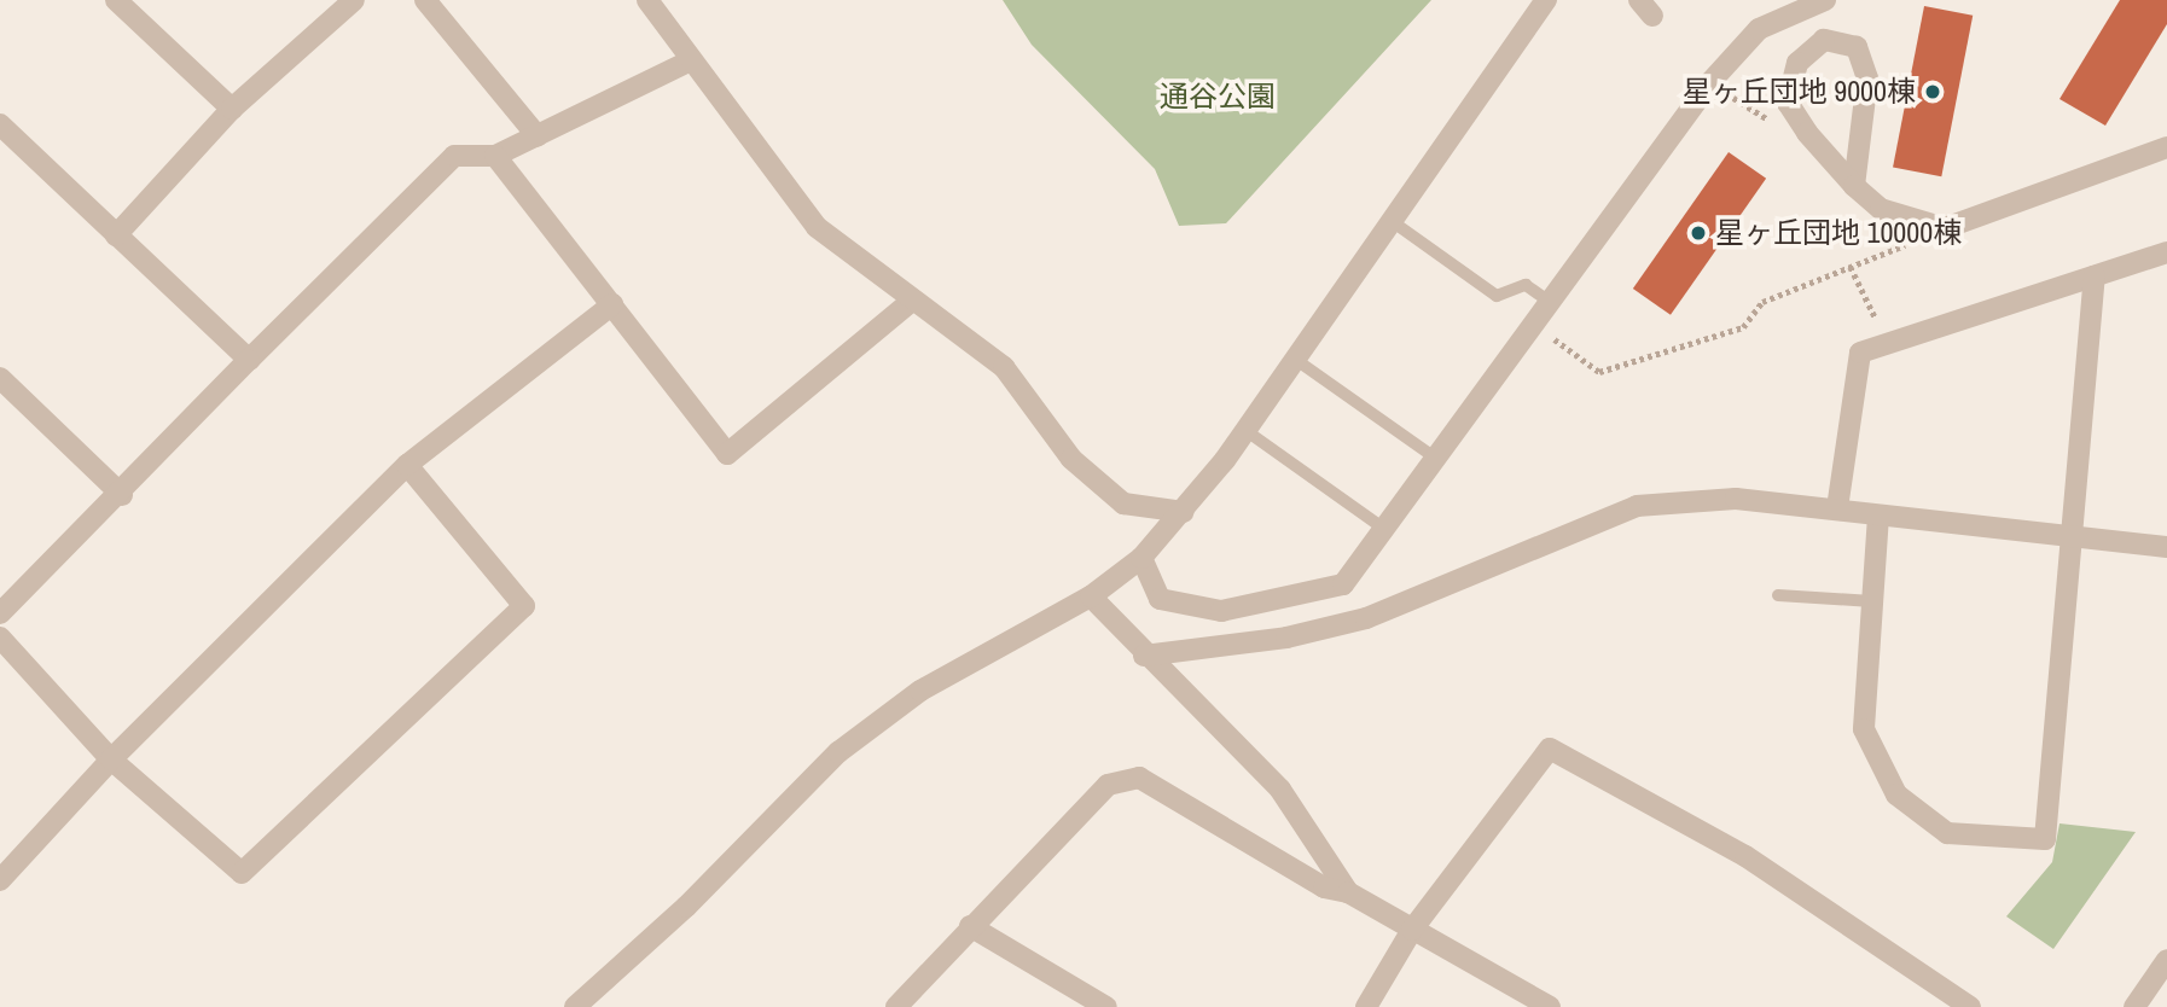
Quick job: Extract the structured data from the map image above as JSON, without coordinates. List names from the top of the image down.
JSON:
{
  "parks": ["通谷公園"],
  "places": ["星ヶ丘団地 9000棟", "星ヶ丘団地 10000棟"]
}
